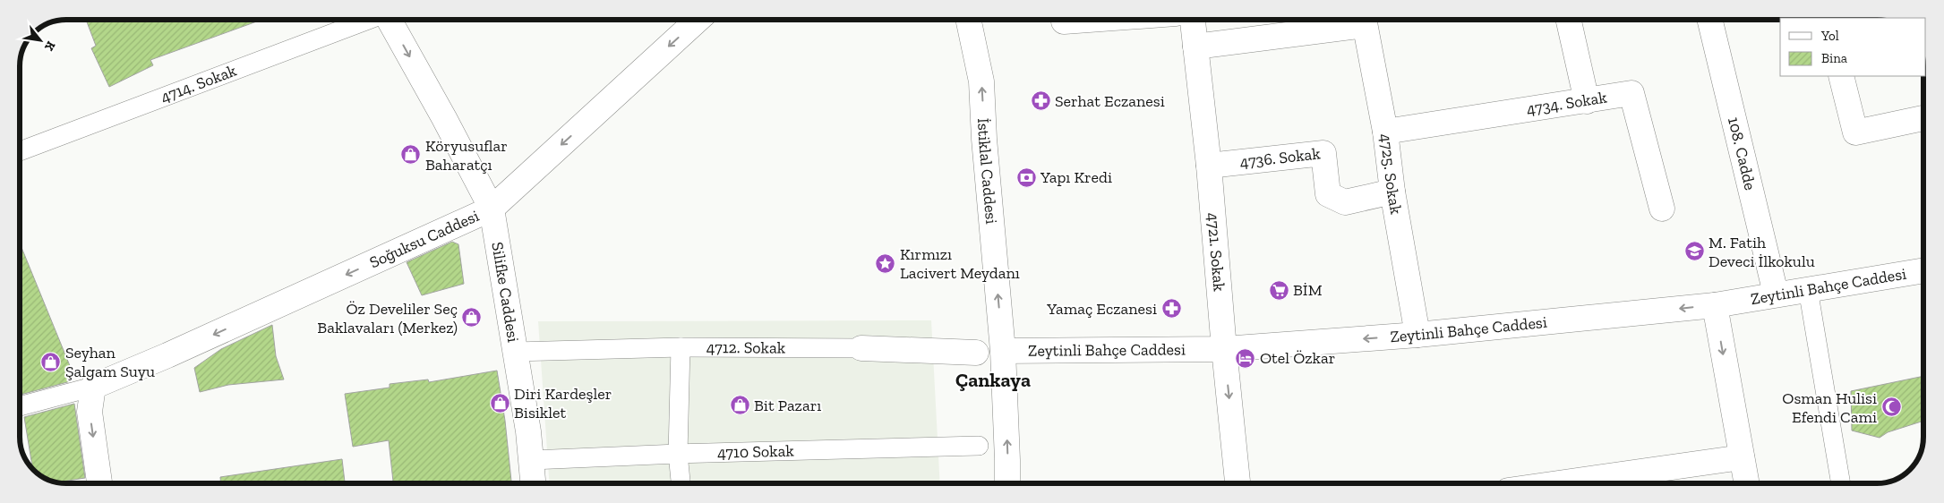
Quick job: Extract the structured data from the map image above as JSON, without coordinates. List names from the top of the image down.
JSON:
{
  "streets": {
    "street": [
      "4714. Sokak",
      "4734. Sokak",
      "108. Cadde",
      "4736. Sokak",
      "İstiklal Caddesi",
      "4725. Sokak",
      "Soğuksu Caddesi",
      "4721. Sokak",
      "Zeytinli Bahçe Caddesi",
      "Silifke Caddesi",
      "4712. Sokak",
      "4710 Sokak"
    ]
  },
  "crossings": [
    ["4734. Sokak", "4725. Sokak"],
    ["108. Cadde", "Zeytinli Bahçe Caddesi"],
    ["4736. Sokak", "4725. Sokak"],
    ["4736. Sokak", "4721. Sokak"],
    ["İstiklal Caddesi", "Zeytinli Bahçe Caddesi"],
    ["4725. Sokak", "Zeytinli Bahçe Caddesi"],
    ["Soğuksu Caddesi", "Silifke Caddesi"],
    ["4721. Sokak", "Zeytinli Bahçe Caddesi"],
    ["Silifke Caddesi", "4712. Sokak"],
    ["Silifke Caddesi", "4710 Sokak"]
  ],
  "one_way": ["İstiklal Caddesi", "Soğuksu Caddesi", "Silifke Caddesi"],
  "districts": ["Çankaya"],
  "places": {
    "pharmacy": ["Serhat Eczanesi", "Yamaç Eczanesi"],
    "shop": [
      "Köryusuflar Baharatçı",
      "Öz Develiler Seç Baklavaları (Merkez)",
      "Seyhan Şalgam Suyu",
      "Diri Kardeşler Bisiklet",
      "Bit Pazarı"
    ],
    "bank": ["Yapı Kredi"],
    "school or university": ["M. Fatih Deveci İlkokulu"],
    "place": ["Kırmızı Lacivert Meydanı"],
    "supermarket": ["BİM"],
    "hotel": ["Otel Özkar"],
    "mosque": ["Osman Hulisi Efendi Cami"]
  },
  "legend": ["Yol", "Bina"],
  "north": "bottom right"
}
